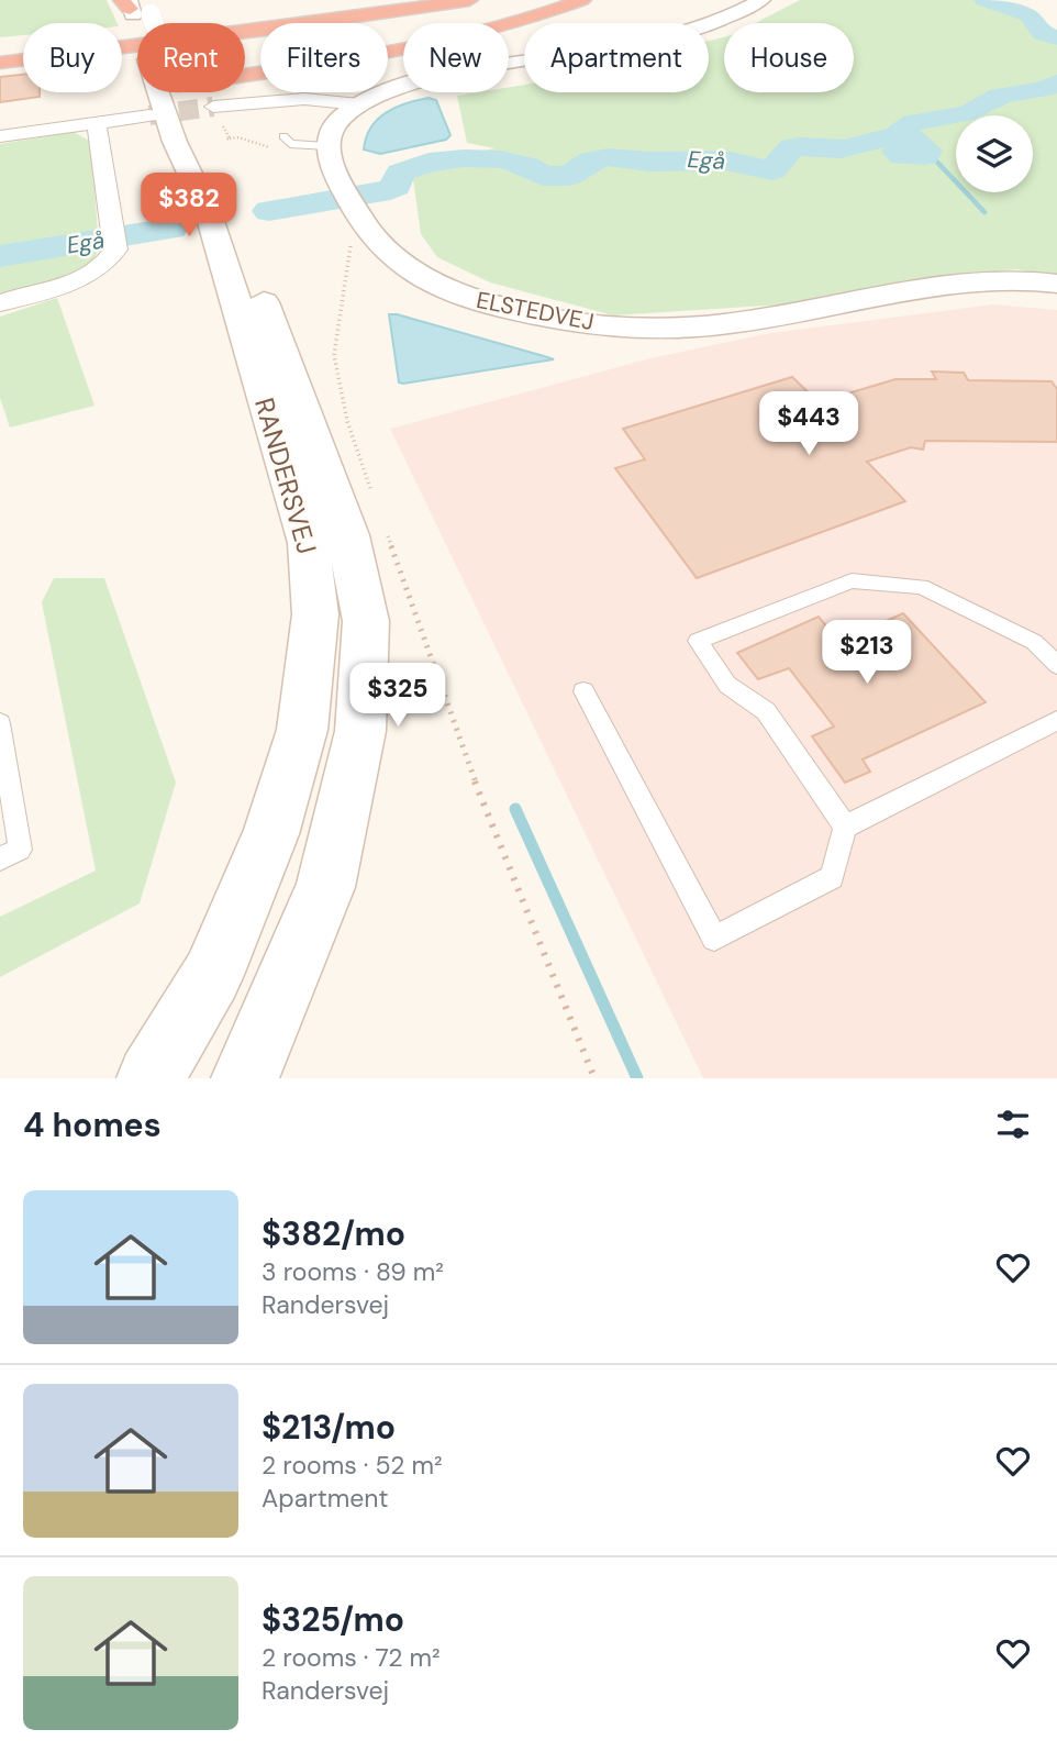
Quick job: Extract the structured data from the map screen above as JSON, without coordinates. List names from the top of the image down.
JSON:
{
  "streets": {
    "main road": ["ELSTEDVEJ", "RANDERSVEJ"]
  },
  "water": ["Egå"],
  "page": {
    "chip": [
      "Buy",
      "Rent",
      "Filters",
      "New",
      "Apartment",
      "House"
    ],
    "price": [
      "$382",
      "$443",
      "$213",
      "$325"
    ],
    "heading": "4 homes",
    "list": [
      {
        "name": "$382/mo",
        "note": "3 rooms · 89 m² · Randersvej"
      },
      {
        "name": "$213/mo",
        "note": "2 rooms · 52 m² · Apartment"
      },
      {
        "name": "$325/mo",
        "note": "2 rooms · 72 m² · Randersvej"
      }
    ]
  }
}
